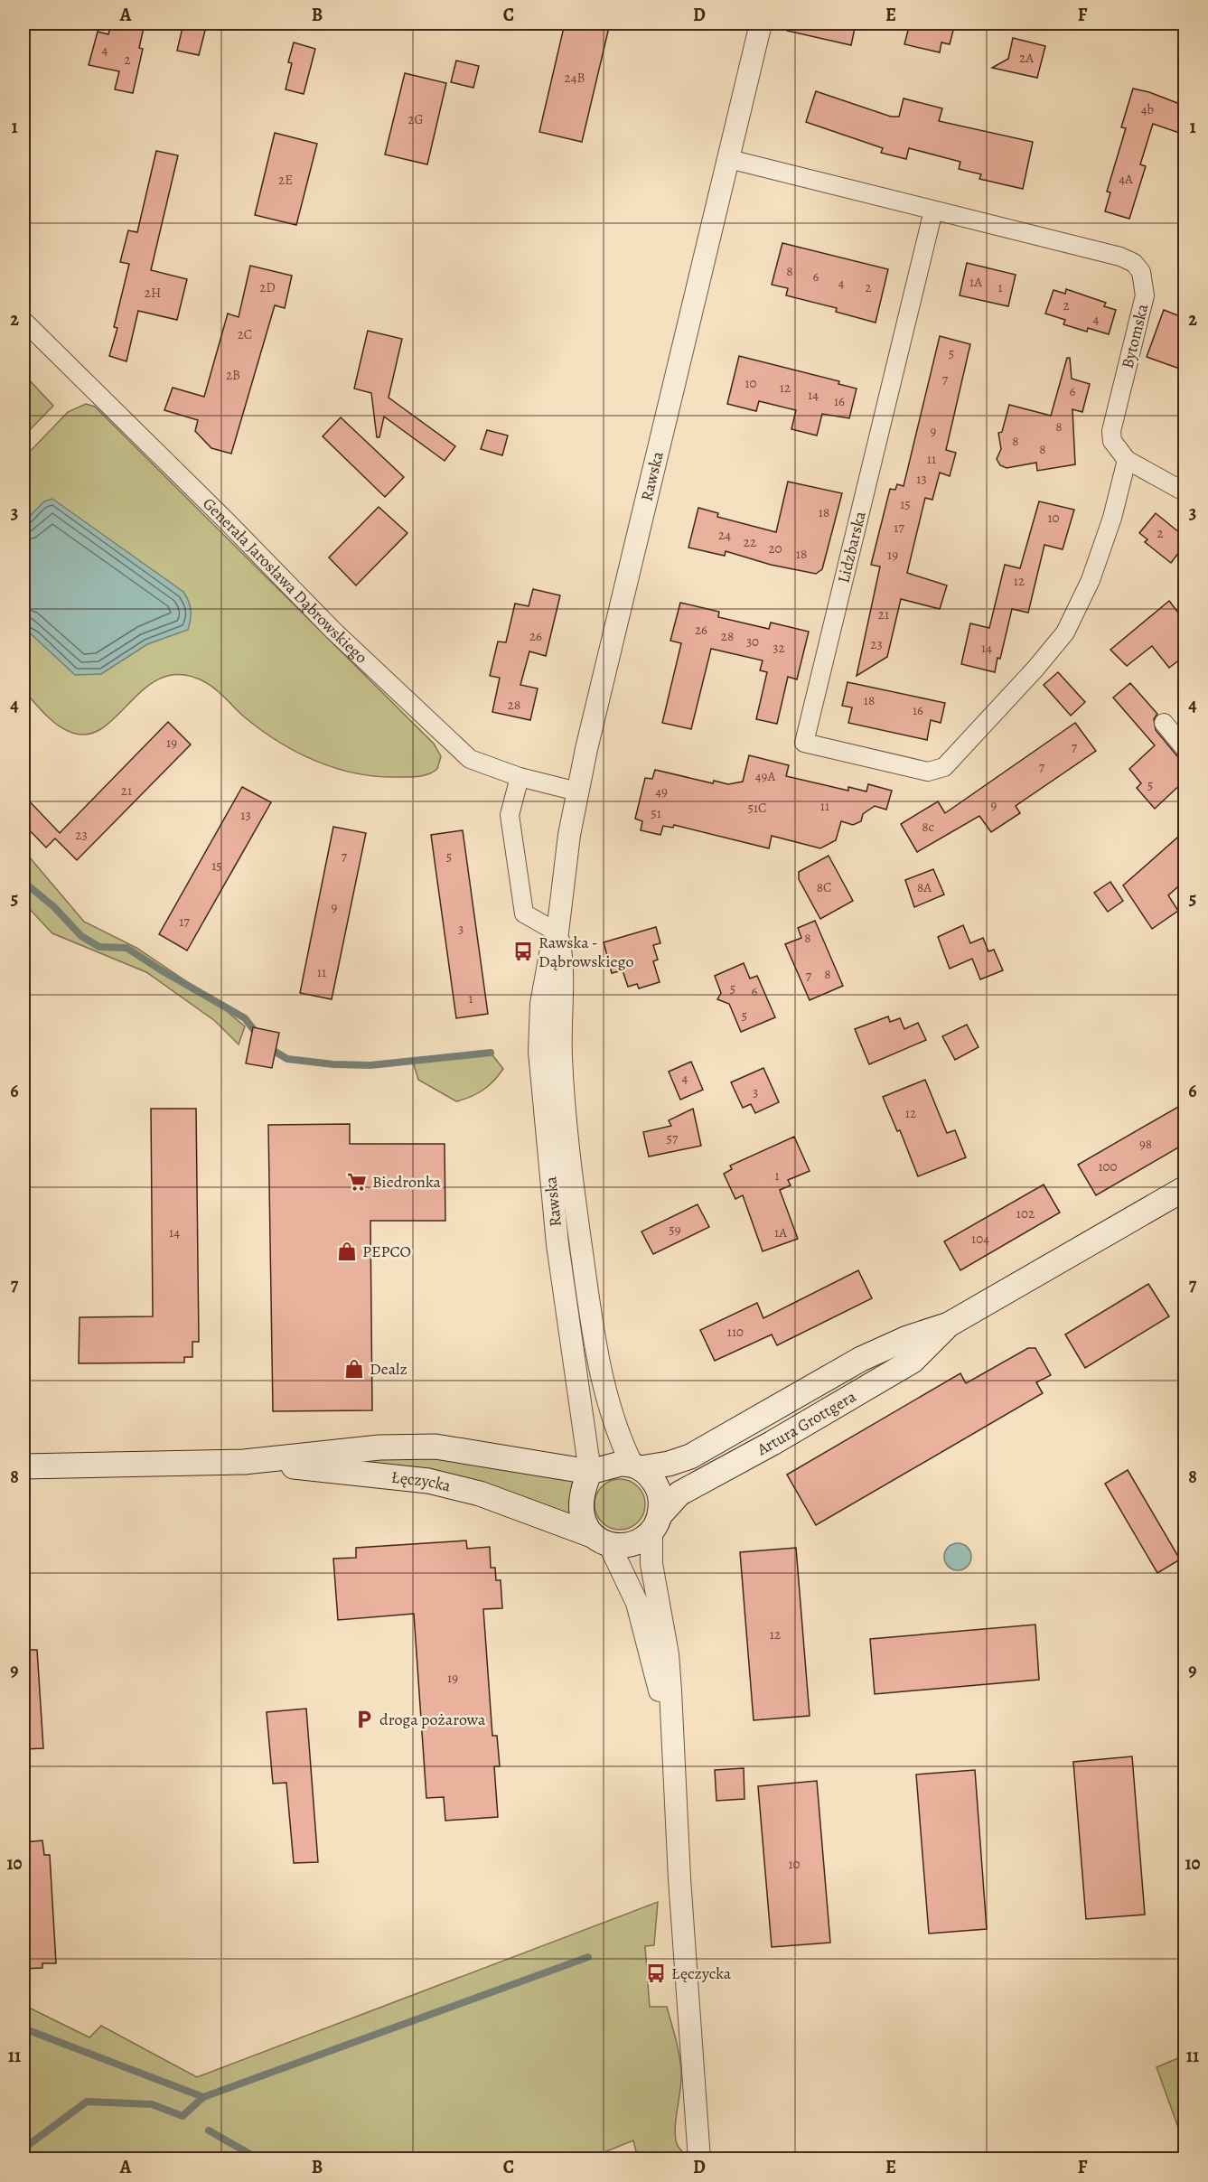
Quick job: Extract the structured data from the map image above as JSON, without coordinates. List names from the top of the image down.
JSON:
{
  "streets": {
    "main road": ["Artura Grottgera", "Łęczycka"],
    "street": [
      "Bytomska",
      "Rawska",
      "Lidzbarska",
      "Generała Jarosława Dąbrowskiego"
    ]
  },
  "crossings": [
    ["Bytomska", "Rawska"],
    ["Bytomska", "Lidzbarska"],
    ["Rawska", "Generała Jarosława Dąbrowskiego"],
    ["Rawska", "Artura Grottgera"],
    ["Rawska", "Łęczycka"],
    ["Artura Grottgera", "Łęczycka"]
  ],
  "places": {
    "bus stop": ["Rawska - Dąbrowskiego", "Łęczycka"],
    "supermarket": ["Biedronka"],
    "shop": ["PEPCO", "Dealz"],
    "parking": ["droga pożarowa"]
  },
  "house_numbers": [
    "4",
    "2A",
    "2",
    "24B",
    "4b",
    "2G",
    "4A",
    "2E",
    "8",
    "6",
    "1A",
    "4",
    "2D",
    "2",
    "1",
    "2H",
    "2",
    "4",
    "2C",
    "5",
    "2B",
    "7",
    "10",
    "12",
    "6",
    "14",
    "16",
    "8",
    "9",
    "8",
    "8",
    "11",
    "13",
    "15",
    "18",
    "10",
    "17",
    "2",
    "24",
    "22",
    "20",
    "18",
    "19",
    "12",
    "21",
    "26",
    "26",
    "28",
    "30",
    "23",
    "32",
    "14",
    "18",
    "28",
    "16",
    "19",
    "7",
    "7",
    "49A",
    "5",
    "21",
    "49",
    "9",
    "11",
    "51C",
    "51",
    "13",
    "8c",
    "23",
    "7",
    "5",
    "15",
    "8C",
    "8A",
    "9",
    "17",
    "3",
    "8",
    "11",
    "8",
    "7",
    "5",
    "6",
    "1",
    "5",
    "4",
    "3",
    "12",
    "57",
    "98",
    "100",
    "1",
    "102",
    "59",
    "14",
    "1A",
    "104",
    "110",
    "12",
    "19",
    "10"
  ],
  "grid": {
    "columns": [
      "A",
      "B",
      "C",
      "D",
      "E",
      "F"
    ],
    "rows": [
      "1",
      "2",
      "3",
      "4",
      "5",
      "6",
      "7",
      "8",
      "9",
      "10",
      "11"
    ]
  }
}
